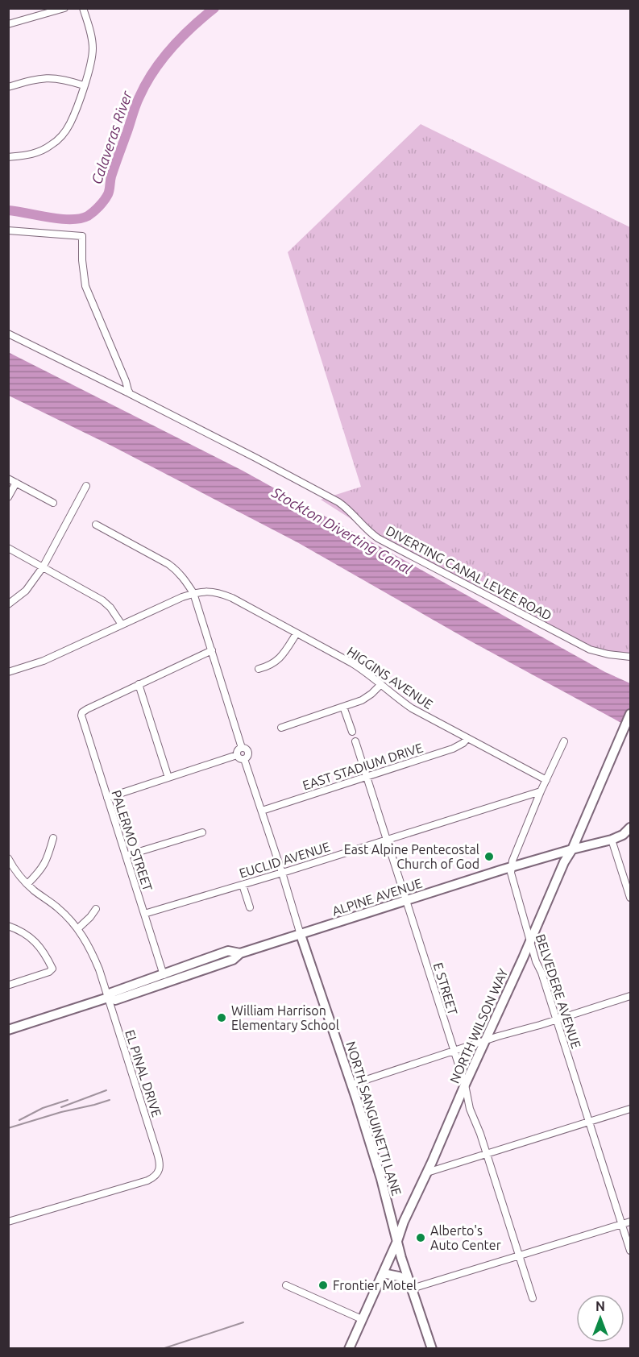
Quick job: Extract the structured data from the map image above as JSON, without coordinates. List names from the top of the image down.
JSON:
{
  "streets": {
    "street": [
      "DIVERTING CANAL LEVEE ROAD",
      "HIGGINS AVENUE",
      "EAST STADIUM DRIVE",
      "PALERMO STREET",
      "EUCLID AVENUE",
      "ALPINE AVENUE",
      "E STREET",
      "BELVEDERE AVENUE",
      "NORTH WILSON WAY",
      "EL PINAL DRIVE",
      "NORTH SANGUINETTI LANE"
    ]
  },
  "crossings": [
    ["HIGGINS AVENUE", "EAST STADIUM DRIVE"],
    ["EAST STADIUM DRIVE", "E STREET"],
    ["EAST STADIUM DRIVE", "NORTH SANGUINETTI LANE"],
    ["PALERMO STREET", "EUCLID AVENUE"],
    ["PALERMO STREET", "ALPINE AVENUE"],
    ["EUCLID AVENUE", "E STREET"],
    ["EUCLID AVENUE", "NORTH SANGUINETTI LANE"],
    ["ALPINE AVENUE", "E STREET"],
    ["ALPINE AVENUE", "BELVEDERE AVENUE"],
    ["ALPINE AVENUE", "NORTH WILSON WAY"],
    ["ALPINE AVENUE", "EL PINAL DRIVE"],
    ["ALPINE AVENUE", "NORTH SANGUINETTI LANE"],
    ["E STREET", "NORTH WILSON WAY"],
    ["BELVEDERE AVENUE", "NORTH WILSON WAY"],
    ["NORTH WILSON WAY", "NORTH SANGUINETTI LANE"]
  ],
  "water": ["Calaveras River", "Stockton Diverting Canal"],
  "places": [
    "East Alpine Pentecostal Church of God",
    "William Harrison Elementary School",
    "Alberto's Auto Center",
    "Frontier Motel"
  ],
  "north": "top"
}
